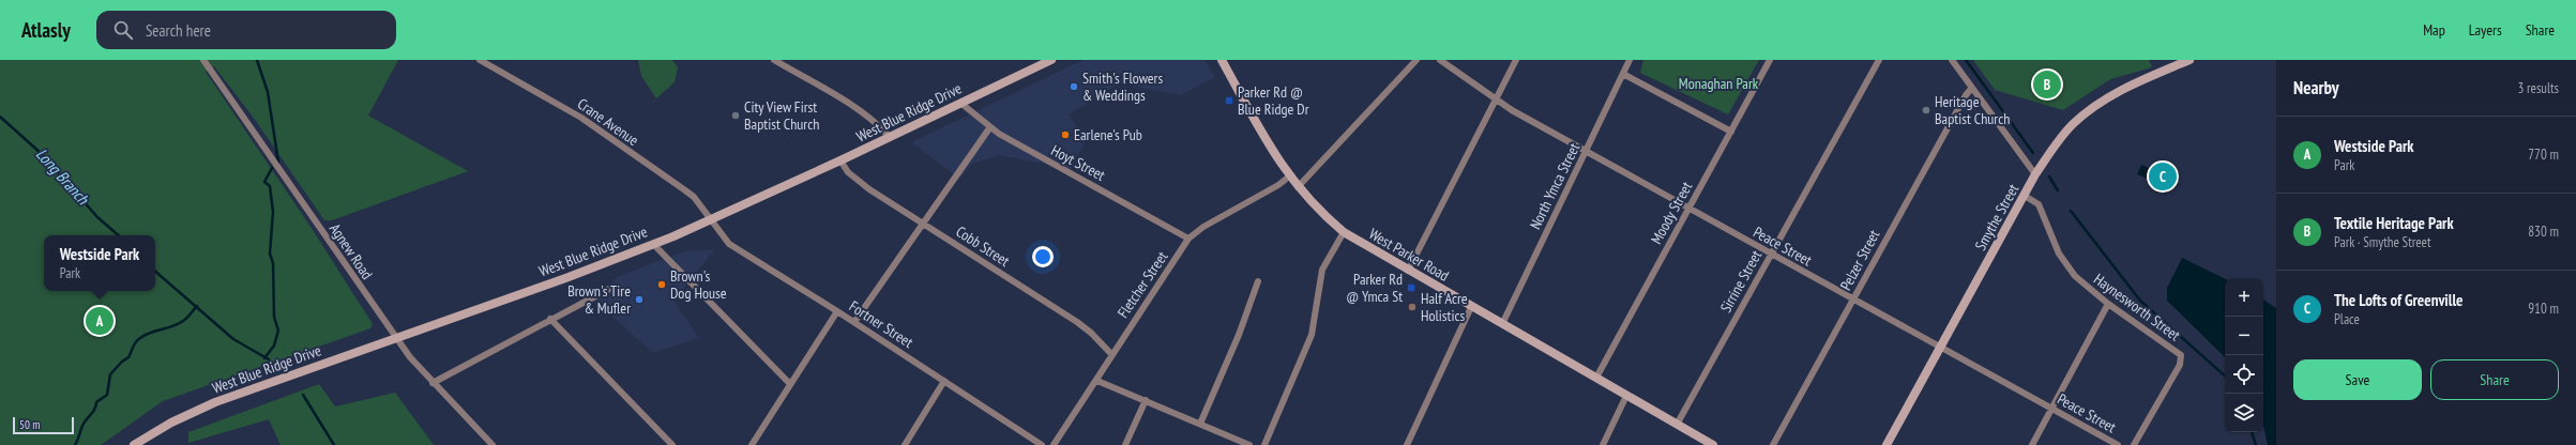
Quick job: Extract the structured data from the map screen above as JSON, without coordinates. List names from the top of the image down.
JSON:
{
  "streets": {
    "street": [
      "West Blue Ridge Drive",
      "Crane Avenue",
      "Hoyt Street",
      "North Ymca Street",
      "Moody Street",
      "Smythe Street",
      "Cobb Street",
      "Peace Street",
      "Agnew Road",
      "West Parker Road",
      "Pelzer Street",
      "Sirrine Street",
      "Fletcher Street",
      "Haynesworth Street",
      "Fortner Street"
    ]
  },
  "crossings": [
    ["West Blue Ridge Drive", "Crane Avenue"],
    ["West Blue Ridge Drive", "Hoyt Street"],
    ["West Blue Ridge Drive", "Cobb Street"],
    ["West Blue Ridge Drive", "Agnew Road"],
    ["West Blue Ridge Drive", "Fortner Street"],
    ["Crane Avenue", "Fortner Street"],
    ["Hoyt Street", "Fletcher Street"],
    ["North Ymca Street", "Peace Street"],
    ["North Ymca Street", "West Parker Road"],
    ["Moody Street", "Peace Street"],
    ["Moody Street", "West Parker Road"],
    ["Smythe Street", "Peace Street"],
    ["Smythe Street", "Haynesworth Street"],
    ["Cobb Street", "Fletcher Street"],
    ["Peace Street", "Pelzer Street"],
    ["Peace Street", "Sirrine Street"],
    ["West Parker Road", "Sirrine Street"],
    ["West Parker Road", "Fletcher Street"]
  ],
  "water": ["Long Branch"],
  "parks": ["Monaghan Park"],
  "places": {
    "other": [
      "Smith's Flowers & Weddings",
      "Heritage Baptist Church",
      "City View First Baptist Church",
      "Earlene's Pub",
      "Brown's Dog House",
      "Brown's Tire & Mufler",
      "Half Acre Holistics"
    ],
    "transit": ["Parker Rd @ Blue Ridge Dr", "Parker Rd @ Ymca St"]
  },
  "scale_bar": "50 m",
  "page": {
    "header": "Atlasly",
    "search": "Search here",
    "nav": ["Map", "Layers", "Share"],
    "heading": ["Nearby", "3 results"],
    "pins": ["B", "C", "A"],
    "list": [
      {
        "mark": "A",
        "name": "Westside Park",
        "note": "Park",
        "value": "770 m"
      },
      {
        "mark": "B",
        "name": "Textile Heritage Park",
        "note": "Park · Smythe Street",
        "value": "830 m"
      },
      {
        "mark": "C",
        "name": "The Lofts of Greenville",
        "note": "Place",
        "value": "910 m"
      }
    ],
    "popup": ["Westside Park", "Park"],
    "map_buttons": ["+", "−"],
    "buttons": ["Save", "Share"],
    "scale": "50 m"
  }
}
